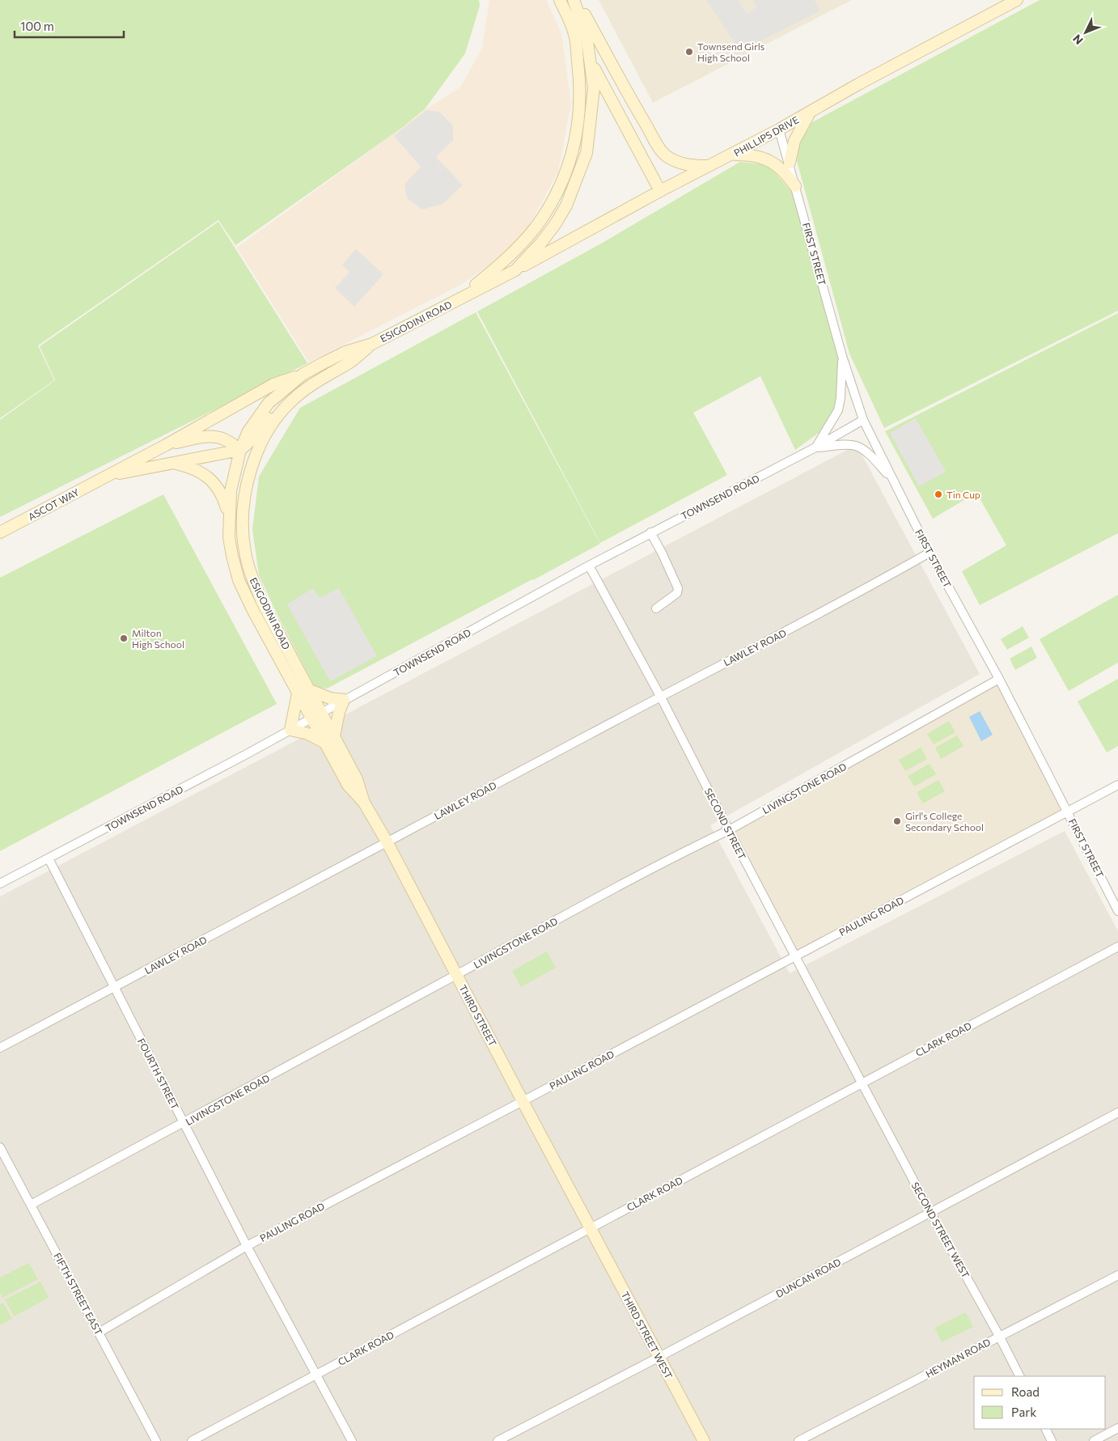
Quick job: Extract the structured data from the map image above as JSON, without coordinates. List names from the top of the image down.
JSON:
{
  "streets": {
    "main road": [
      "PHILLIPS DRIVE",
      "ESIGODINI ROAD",
      "ASCOT WAY",
      "THIRD STREET",
      "THIRD STREET WEST"
    ],
    "street": [
      "FIRST STREET",
      "TOWNSEND ROAD",
      "LAWLEY ROAD",
      "LIVINGSTONE ROAD",
      "SECOND STREET",
      "PAULING ROAD",
      "CLARK ROAD",
      "FOURTH STREET",
      "SECOND STREET WEST",
      "DUNCAN ROAD",
      "FIFTH STREET EAST",
      "HEYMAN ROAD"
    ]
  },
  "crossings": [
    ["PHILLIPS DRIVE", "FIRST STREET"],
    ["PHILLIPS DRIVE", "ESIGODINI ROAD"],
    ["FIRST STREET", "TOWNSEND ROAD"],
    ["FIRST STREET", "LAWLEY ROAD"],
    ["FIRST STREET", "LIVINGSTONE ROAD"],
    ["FIRST STREET", "PAULING ROAD"],
    ["ESIGODINI ROAD", "TOWNSEND ROAD"],
    ["ESIGODINI ROAD", "THIRD STREET"],
    ["TOWNSEND ROAD", "SECOND STREET"],
    ["TOWNSEND ROAD", "THIRD STREET"],
    ["TOWNSEND ROAD", "FOURTH STREET"],
    ["LAWLEY ROAD", "SECOND STREET"],
    ["LAWLEY ROAD", "THIRD STREET"],
    ["LAWLEY ROAD", "FOURTH STREET"],
    ["LIVINGSTONE ROAD", "SECOND STREET"],
    ["LIVINGSTONE ROAD", "THIRD STREET"],
    ["LIVINGSTONE ROAD", "FOURTH STREET"],
    ["LIVINGSTONE ROAD", "FIFTH STREET EAST"],
    ["SECOND STREET", "PAULING ROAD"],
    ["SECOND STREET", "CLARK ROAD"],
    ["SECOND STREET", "SECOND STREET WEST"],
    ["PAULING ROAD", "THIRD STREET"],
    ["PAULING ROAD", "FOURTH STREET"],
    ["PAULING ROAD", "FIFTH STREET EAST"],
    ["THIRD STREET", "CLARK ROAD"],
    ["THIRD STREET", "THIRD STREET WEST"],
    ["CLARK ROAD", "FOURTH STREET"],
    ["CLARK ROAD", "SECOND STREET WEST"],
    ["CLARK ROAD", "THIRD STREET WEST"],
    ["SECOND STREET WEST", "DUNCAN ROAD"],
    ["SECOND STREET WEST", "HEYMAN ROAD"],
    ["DUNCAN ROAD", "THIRD STREET WEST"]
  ],
  "places": [
    "Townsend Girls High School",
    "Tin Cup",
    "Milton High School",
    "Girl's College Secondary School"
  ],
  "legend": ["Road", "Park"],
  "scale_bar": "100 m",
  "north": "bottom left"
}
